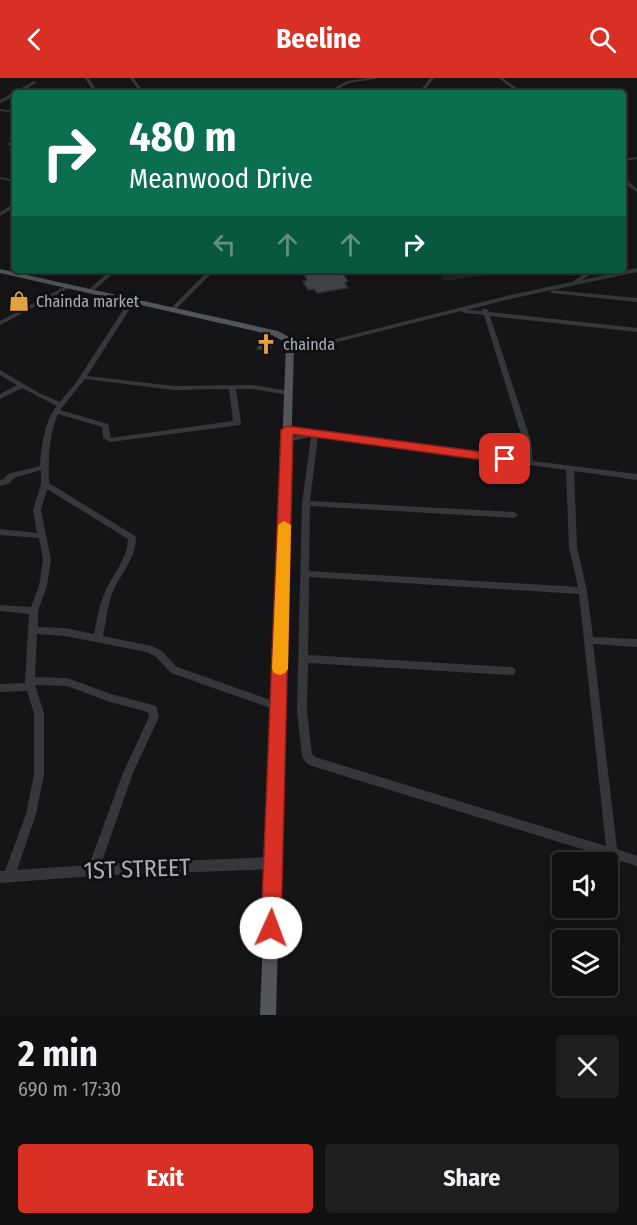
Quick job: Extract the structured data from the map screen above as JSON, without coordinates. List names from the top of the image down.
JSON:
{
  "streets": {
    "street": ["1ST STREET"]
  },
  "places": {
    "shop": ["Chainda market"],
    "church": ["chainda"]
  },
  "page": {
    "header": "Beeline",
    "turn": ["480 m", "Meanwood Drive"],
    "heading": ["2 min", "690 m · 17:30"],
    "buttons": ["Exit", "Share"]
  }
}
